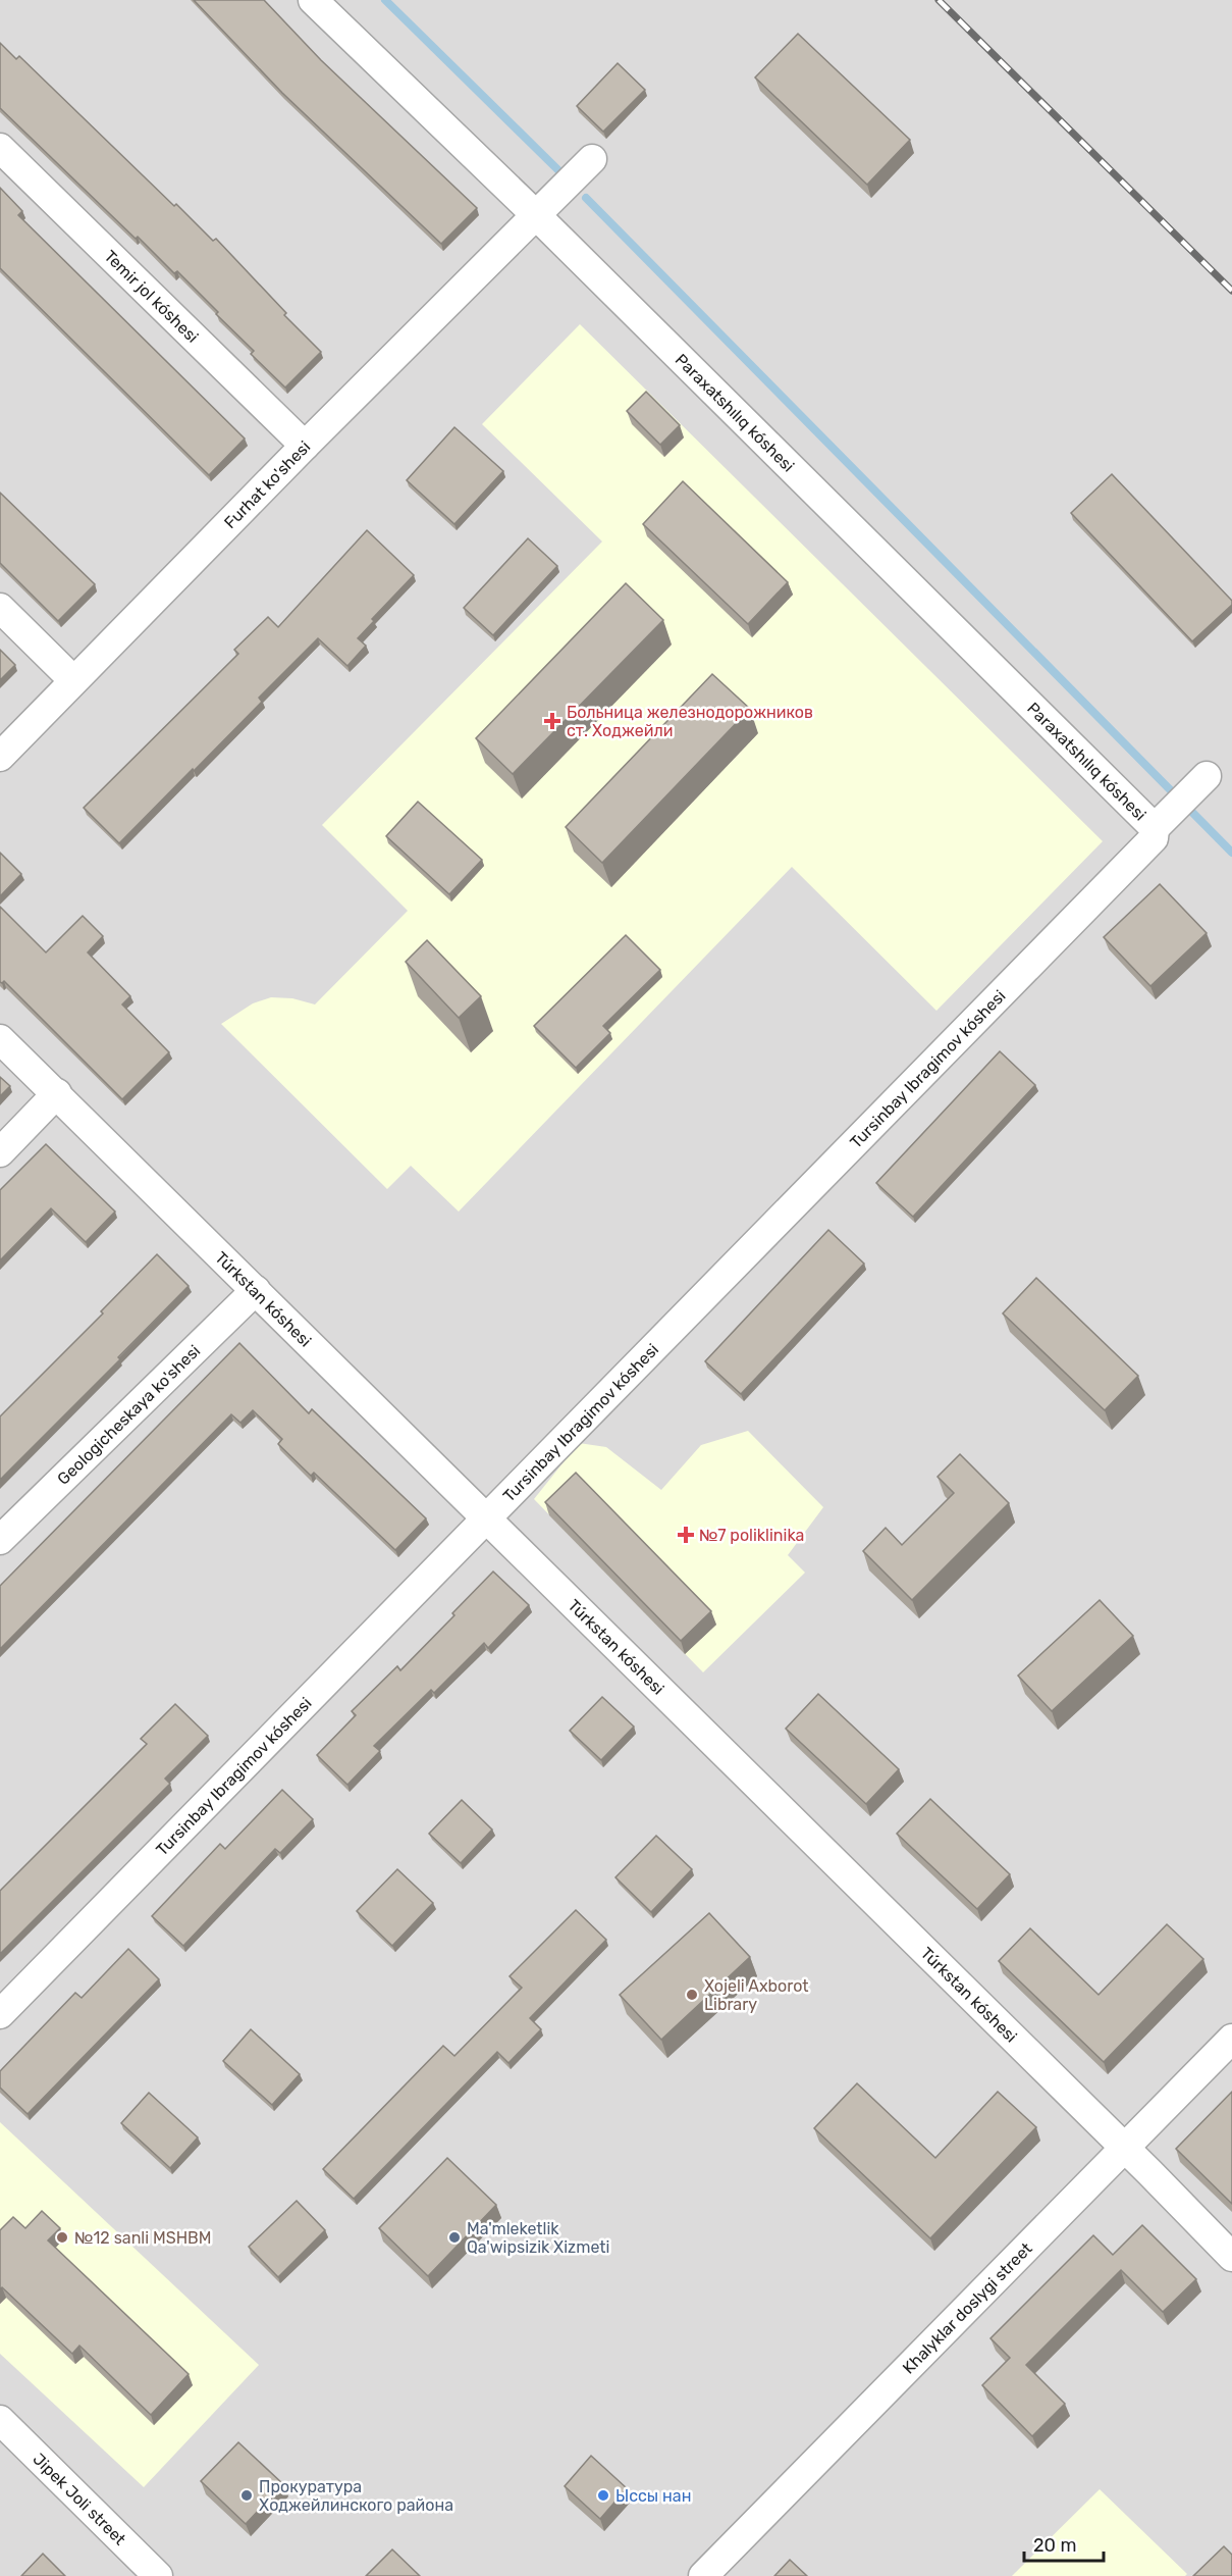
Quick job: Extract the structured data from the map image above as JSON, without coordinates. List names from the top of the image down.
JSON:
{
  "streets": {
    "street": [
      "Temir jol kóshesi",
      "Paraxatshılıq kóshesi",
      "Furhat ko'shesi",
      "Tursinbay Ibragimov kóshesi",
      "Túrkstan kóshesi",
      "Geologicheskaya ko'shesi",
      "Khalyklar doslygi street",
      "Jipek Joli street"
    ]
  },
  "crossings": [
    ["Temir jol kóshesi", "Furhat ko'shesi"],
    ["Paraxatshılıq kóshesi", "Furhat ko'shesi"],
    ["Paraxatshılıq kóshesi", "Tursinbay Ibragimov kóshesi"],
    ["Tursinbay Ibragimov kóshesi", "Túrkstan kóshesi"],
    ["Túrkstan kóshesi", "Geologicheskaya ko'shesi"],
    ["Túrkstan kóshesi", "Khalyklar doslygi street"]
  ],
  "places": {
    "health": ["Больница железнодорожников ст. Ходжейли", "№7 poliklinika"],
    "other": [
      "Xojeli Axborot Library",
      "№12 sanli MSHBM",
      "Ma'mleketlik Qa'wipsizik Xizmeti",
      "Прокуратура Ходжейлинского района",
      "Ыссы нан"
    ]
  },
  "scale_bar": "20 m"
}
